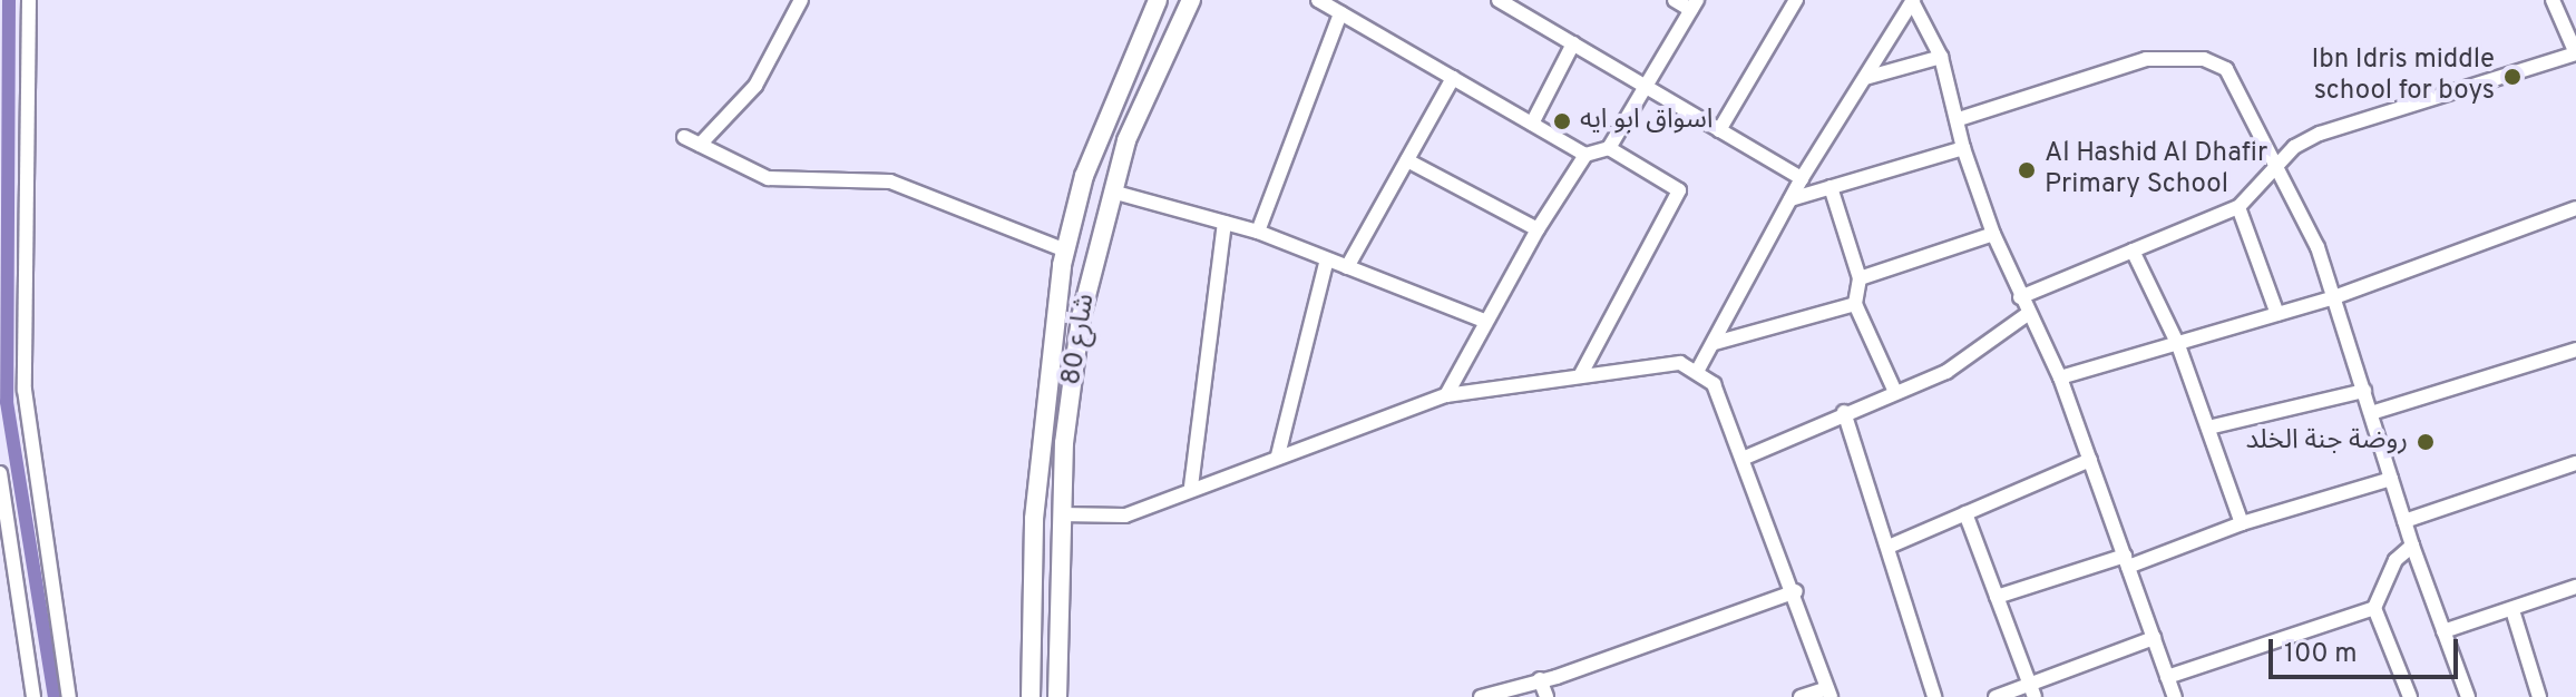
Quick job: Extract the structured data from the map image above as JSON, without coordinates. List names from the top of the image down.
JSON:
{
  "streets": {
    "main road": ["شارع 80"]
  },
  "places": [
    "Ibn Idris middle school for boys",
    "اسواق ابو ايه",
    "Al Hashid Al Dhafir Primary School",
    "روضة جنة الخلد"
  ],
  "scale_bar": "100 m"
}
